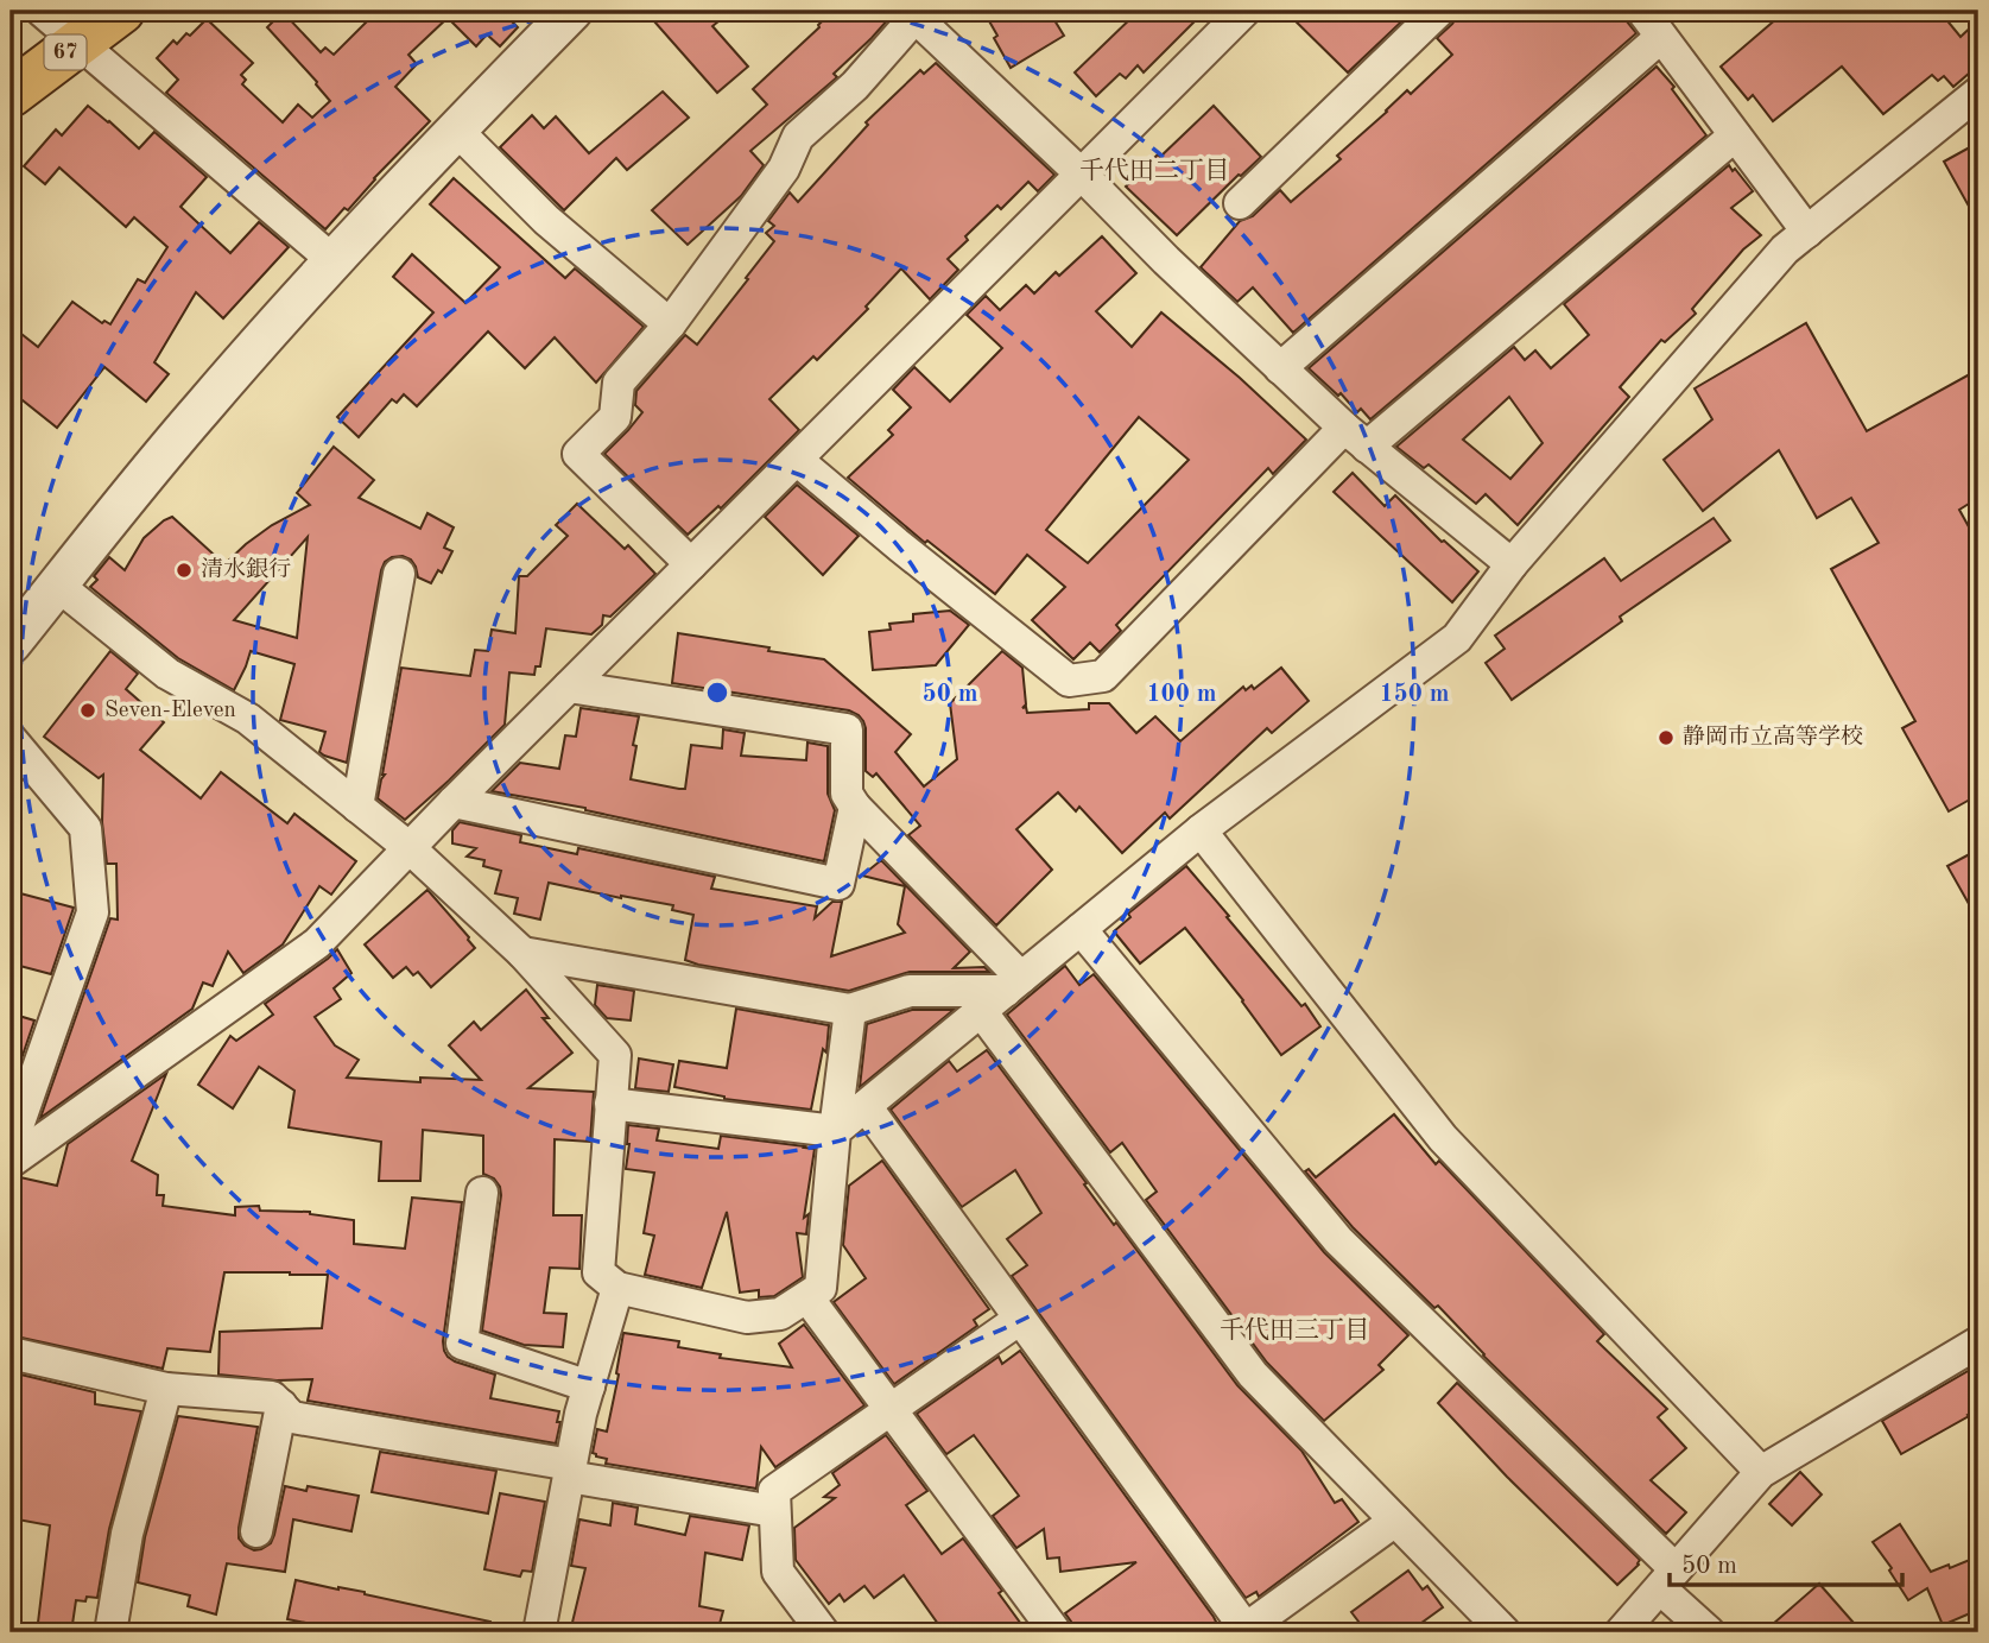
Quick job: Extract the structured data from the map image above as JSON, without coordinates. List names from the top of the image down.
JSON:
{
  "streets": {
    "main road": ["67"]
  },
  "districts": ["千代田二丁目", "千代田三丁目"],
  "places": ["清水銀行", "Seven-Eleven", "静岡市立高等学校"],
  "scale_bar": "50 m",
  "rings": ["50 m", "100 m", "150 m"]
}
